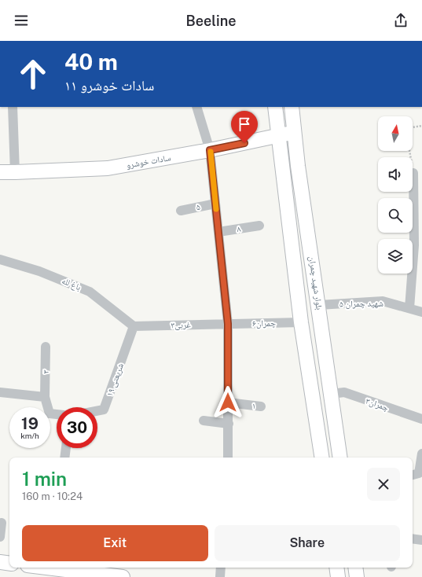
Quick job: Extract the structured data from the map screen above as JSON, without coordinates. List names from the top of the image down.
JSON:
{
  "streets": {
    "main road": ["سادات خوشرو", "بلوار شهید چمران"],
    "street": [
      "۵",
      "۸",
      "باغ لله",
      "شهید چمران ۵",
      "چمران۶",
      "غربی۳",
      "۳",
      "شریعتی ۱۹",
      "چمران۳",
      "۱"
    ]
  },
  "crossings": [
    ["سادات خوشرو", "بلوار شهید چمران"],
    ["بلوار شهید چمران", "شهید چمران ۵"],
    ["بلوار شهید چمران", "چمران۳"],
    ["باغ لله", "غربی۳"],
    ["باغ لله", "شریعتی ۱۹"],
    ["چمران۶", "غربی۳"],
    ["غربی۳", "شریعتی ۱۹"]
  ],
  "north": "top",
  "page": {
    "header": "Beeline",
    "turn": ["40 m", "سادات خوشرو ۱۱"],
    "speed": "19 km/h",
    "limit": "30",
    "heading": ["1 min", "160 m · 10:24"],
    "buttons": ["Exit", "Share"]
  }
}
